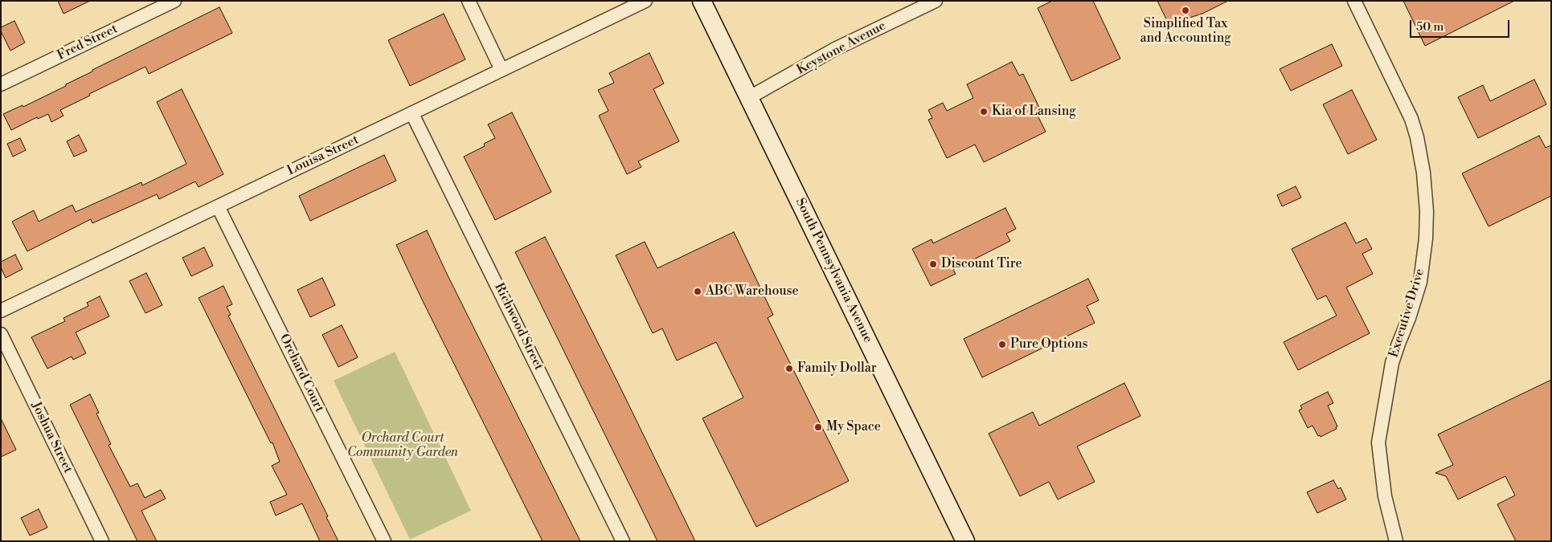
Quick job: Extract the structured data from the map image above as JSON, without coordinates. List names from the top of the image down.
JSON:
{
  "streets": {
    "main road": ["South Pennsylvania Avenue"],
    "street": [
      "Fred Street",
      "Keystone Avenue",
      "Louisa Street",
      "Executive Drive",
      "Richwood Street",
      "Orchard Court",
      "Joshua Street"
    ]
  },
  "crossings": [
    ["Keystone Avenue", "South Pennsylvania Avenue"],
    ["Louisa Street", "Richwood Street"],
    ["Louisa Street", "Orchard Court"]
  ],
  "parks": ["Orchard Court Community Garden"],
  "places": [
    "Simplified Tax and Accounting",
    "Kia of Lansing",
    "Discount Tire",
    "ABC Warehouse",
    "Pure Options",
    "Family Dollar",
    "My Space"
  ],
  "scale_bar": "50 m"
}
